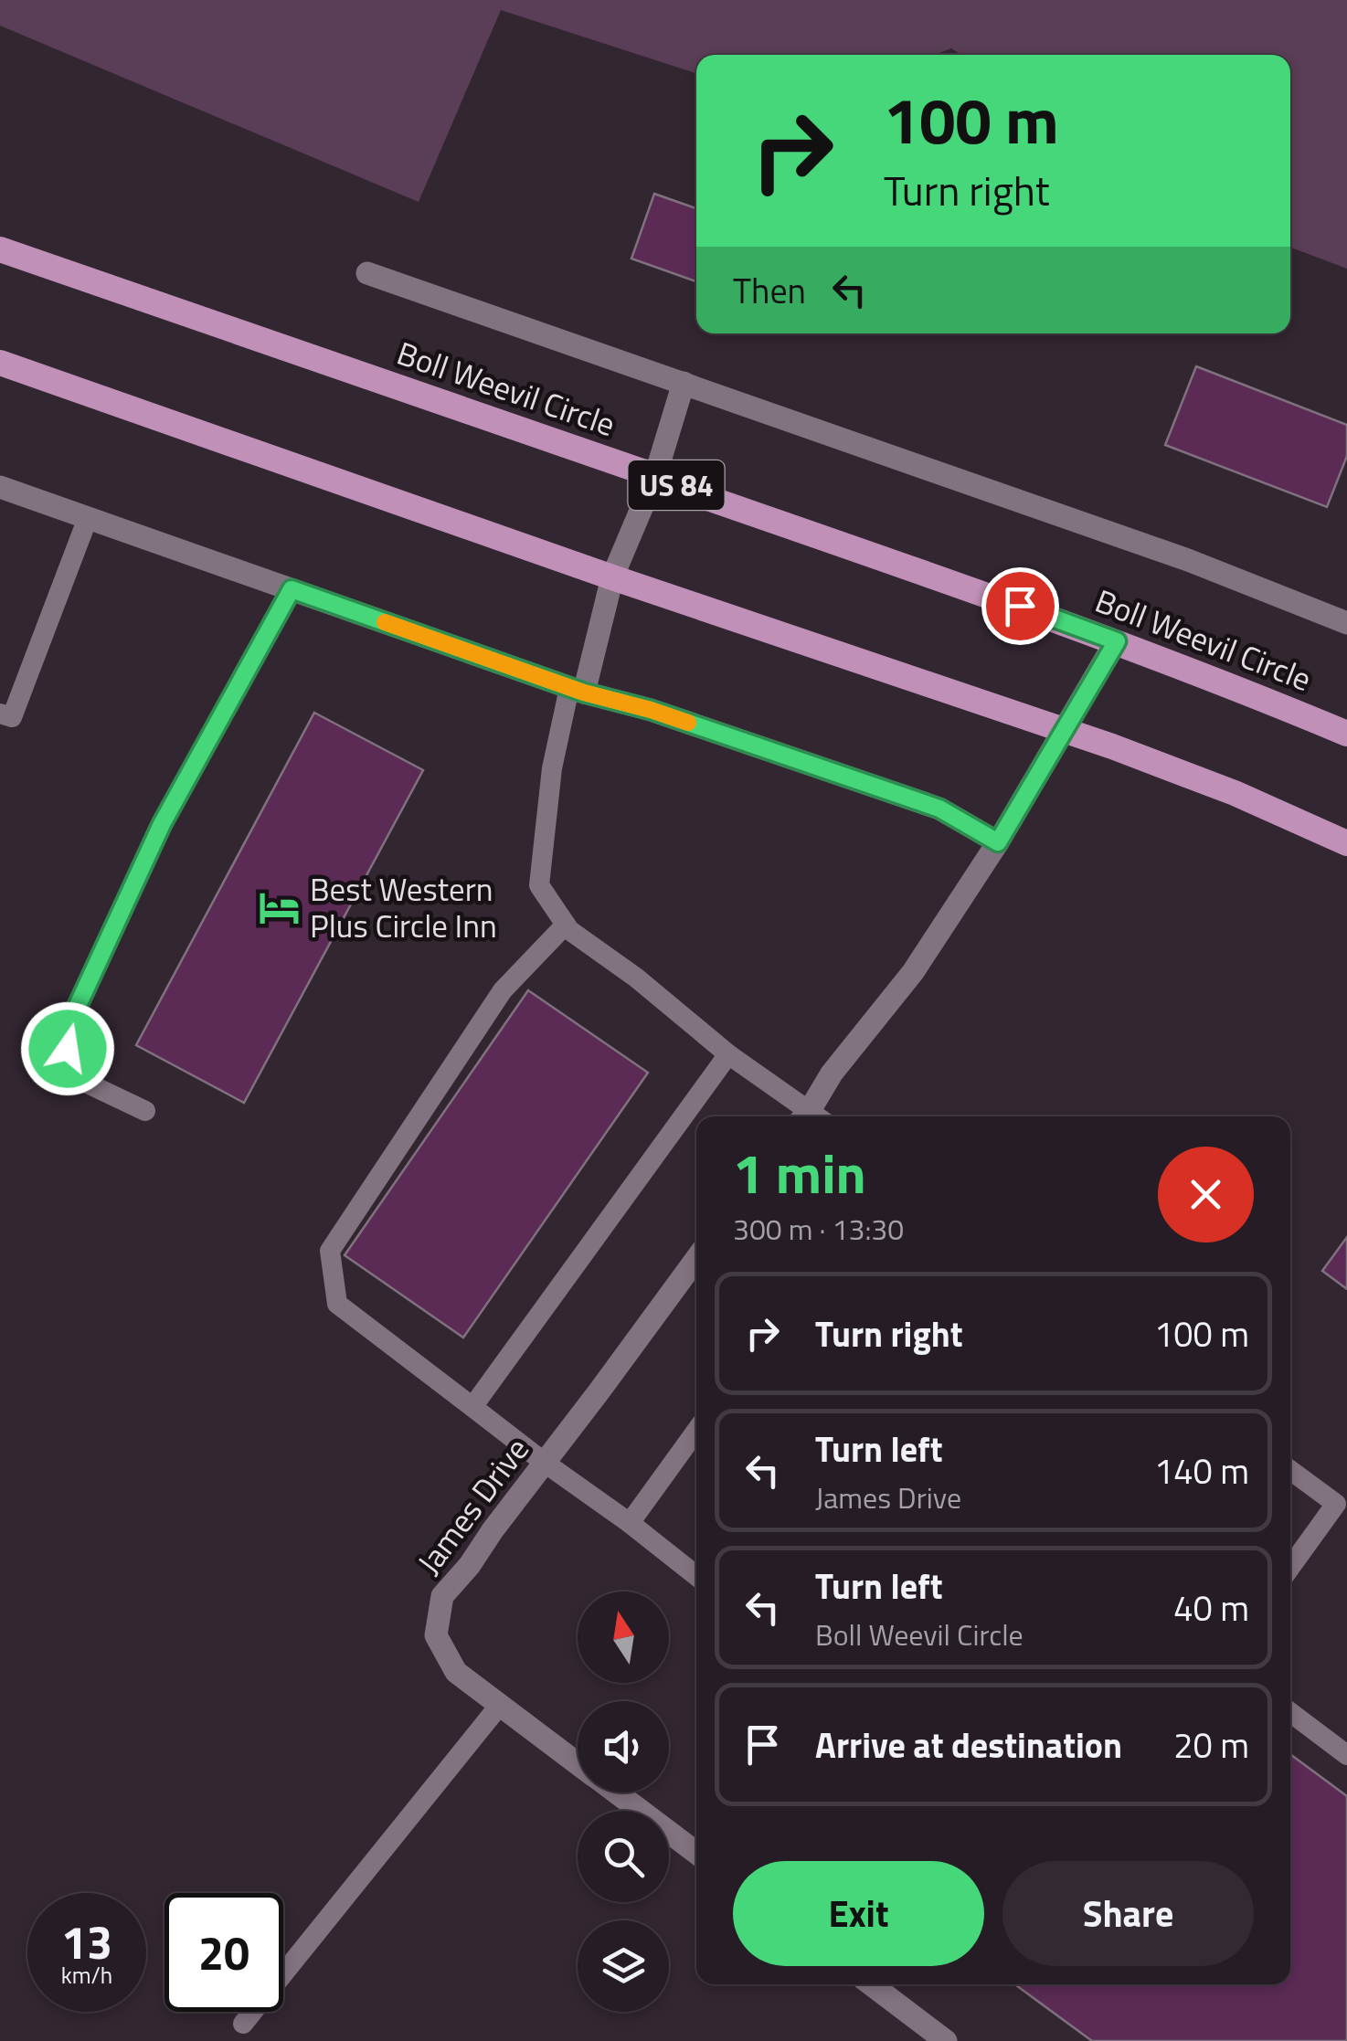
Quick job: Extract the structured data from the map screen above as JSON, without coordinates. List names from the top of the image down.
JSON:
{
  "streets": {
    "highway": ["Boll Weevil Circle", "US 84"],
    "street": ["James Drive"]
  },
  "places": {
    "hotel": ["Best Western Plus Circle Inn"]
  },
  "north": "top",
  "page": {
    "turn": ["100 m", "Turn right"],
    "then": "Then",
    "heading": ["1 min", "300 m · 13:30"],
    "list": [
      {
        "name": "Turn right",
        "value": "100 m"
      },
      {
        "name": "Turn left",
        "note": "James Drive",
        "value": "140 m"
      },
      {
        "name": "Turn left",
        "note": "Boll Weevil Circle",
        "value": "40 m"
      },
      {
        "name": "Arrive at destination",
        "value": "20 m"
      }
    ],
    "buttons": ["Exit", "Share"],
    "speed": "13 km/h",
    "limit": "20"
  }
}
